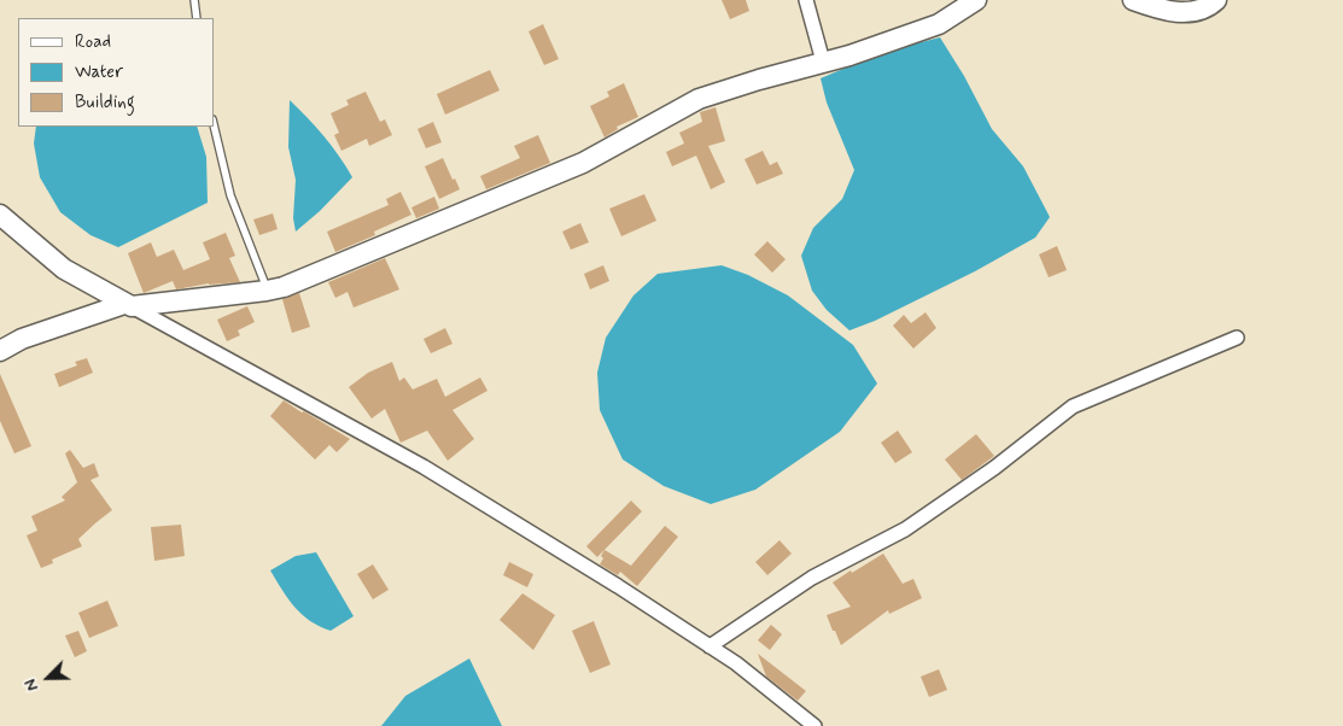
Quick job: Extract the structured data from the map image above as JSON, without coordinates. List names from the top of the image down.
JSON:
{
  "legend": ["Road", "Water", "Building"],
  "north": "bottom left"
}
